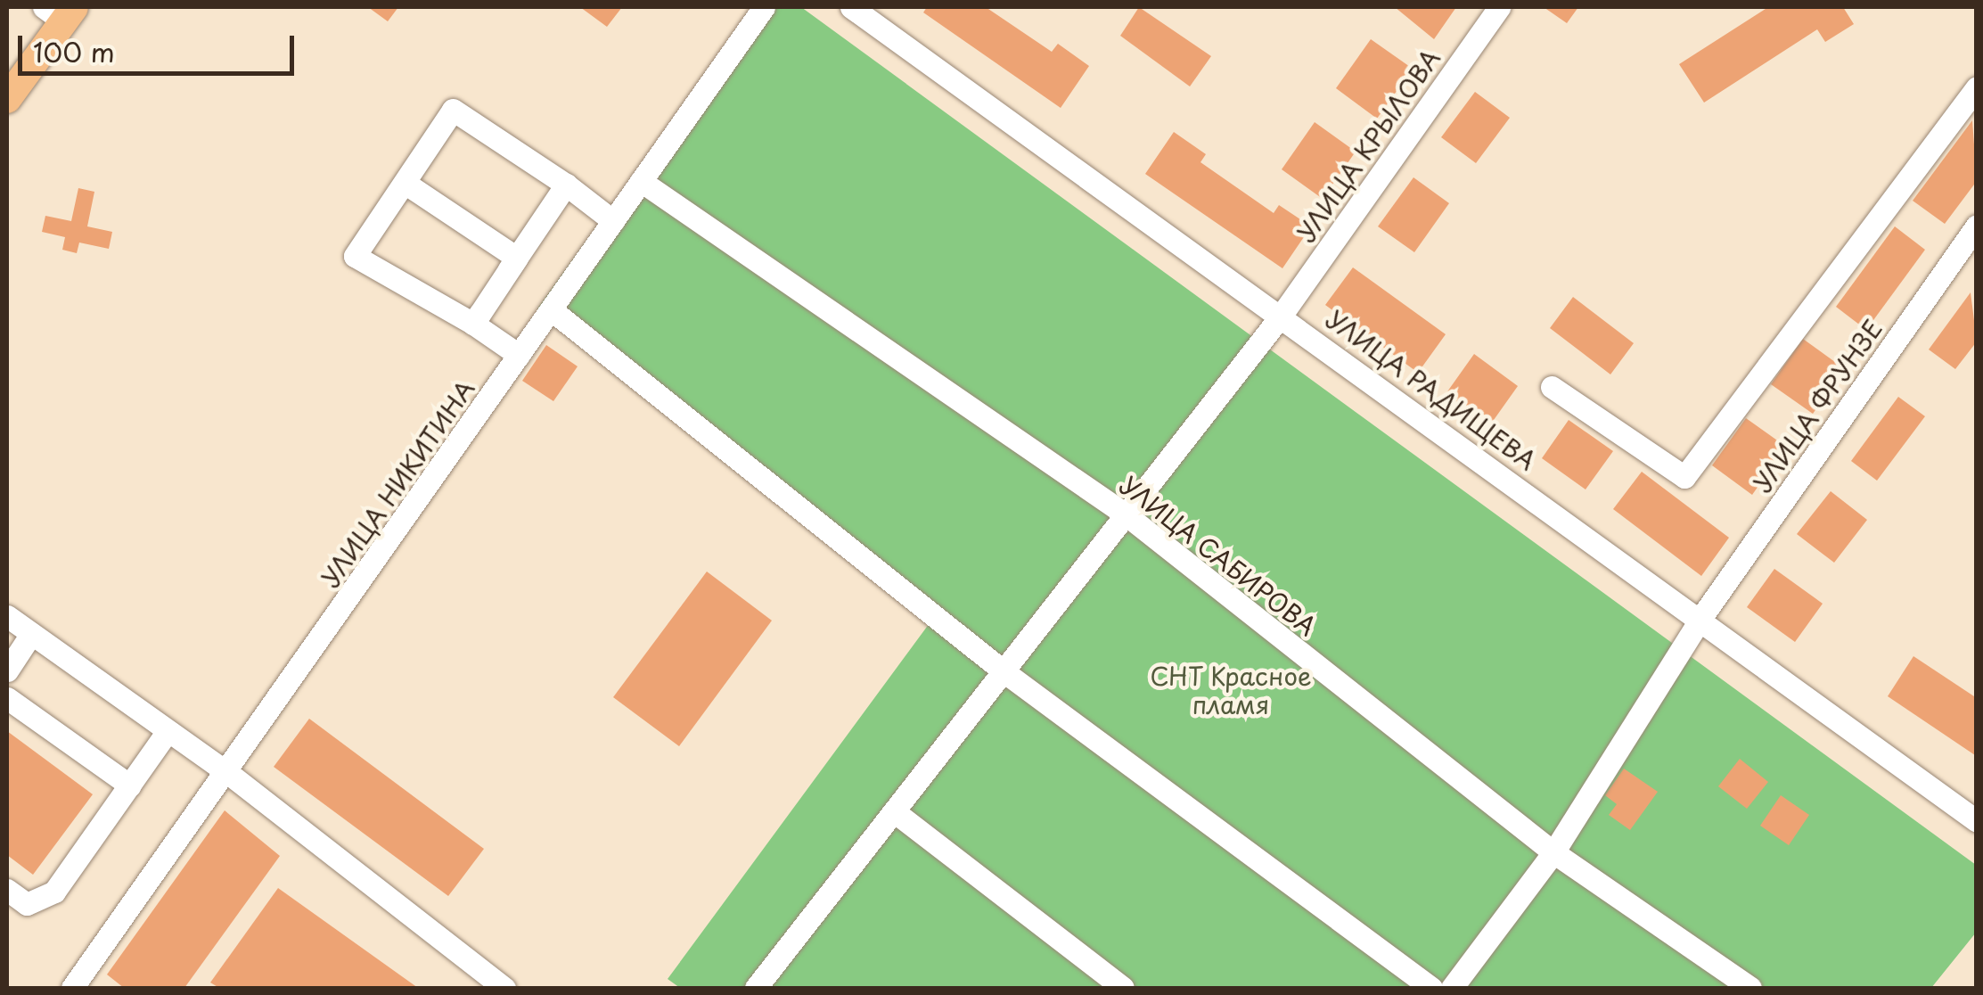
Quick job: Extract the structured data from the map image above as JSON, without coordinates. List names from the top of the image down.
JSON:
{
  "streets": {
    "street": [
      "УЛИЦА КРЫЛОВА",
      "УЛИЦА РАДИЩЕВА",
      "УЛИЦА ФРУНЗЕ",
      "УЛИЦА НИКИТИНА",
      "УЛИЦА САБИРОВА"
    ]
  },
  "crossings": [
    ["УЛИЦА КРЫЛОВА", "УЛИЦА РАДИЩЕВА"],
    ["УЛИЦА КРЫЛОВА", "УЛИЦА САБИРОВА"],
    ["УЛИЦА РАДИЩЕВА", "УЛИЦА ФРУНЗЕ"],
    ["УЛИЦА ФРУНЗЕ", "УЛИЦА САБИРОВА"],
    ["УЛИЦА НИКИТИНА", "УЛИЦА САБИРОВА"]
  ],
  "parks": ["СНТ Красное пламя"],
  "scale_bar": "100 m"
}
